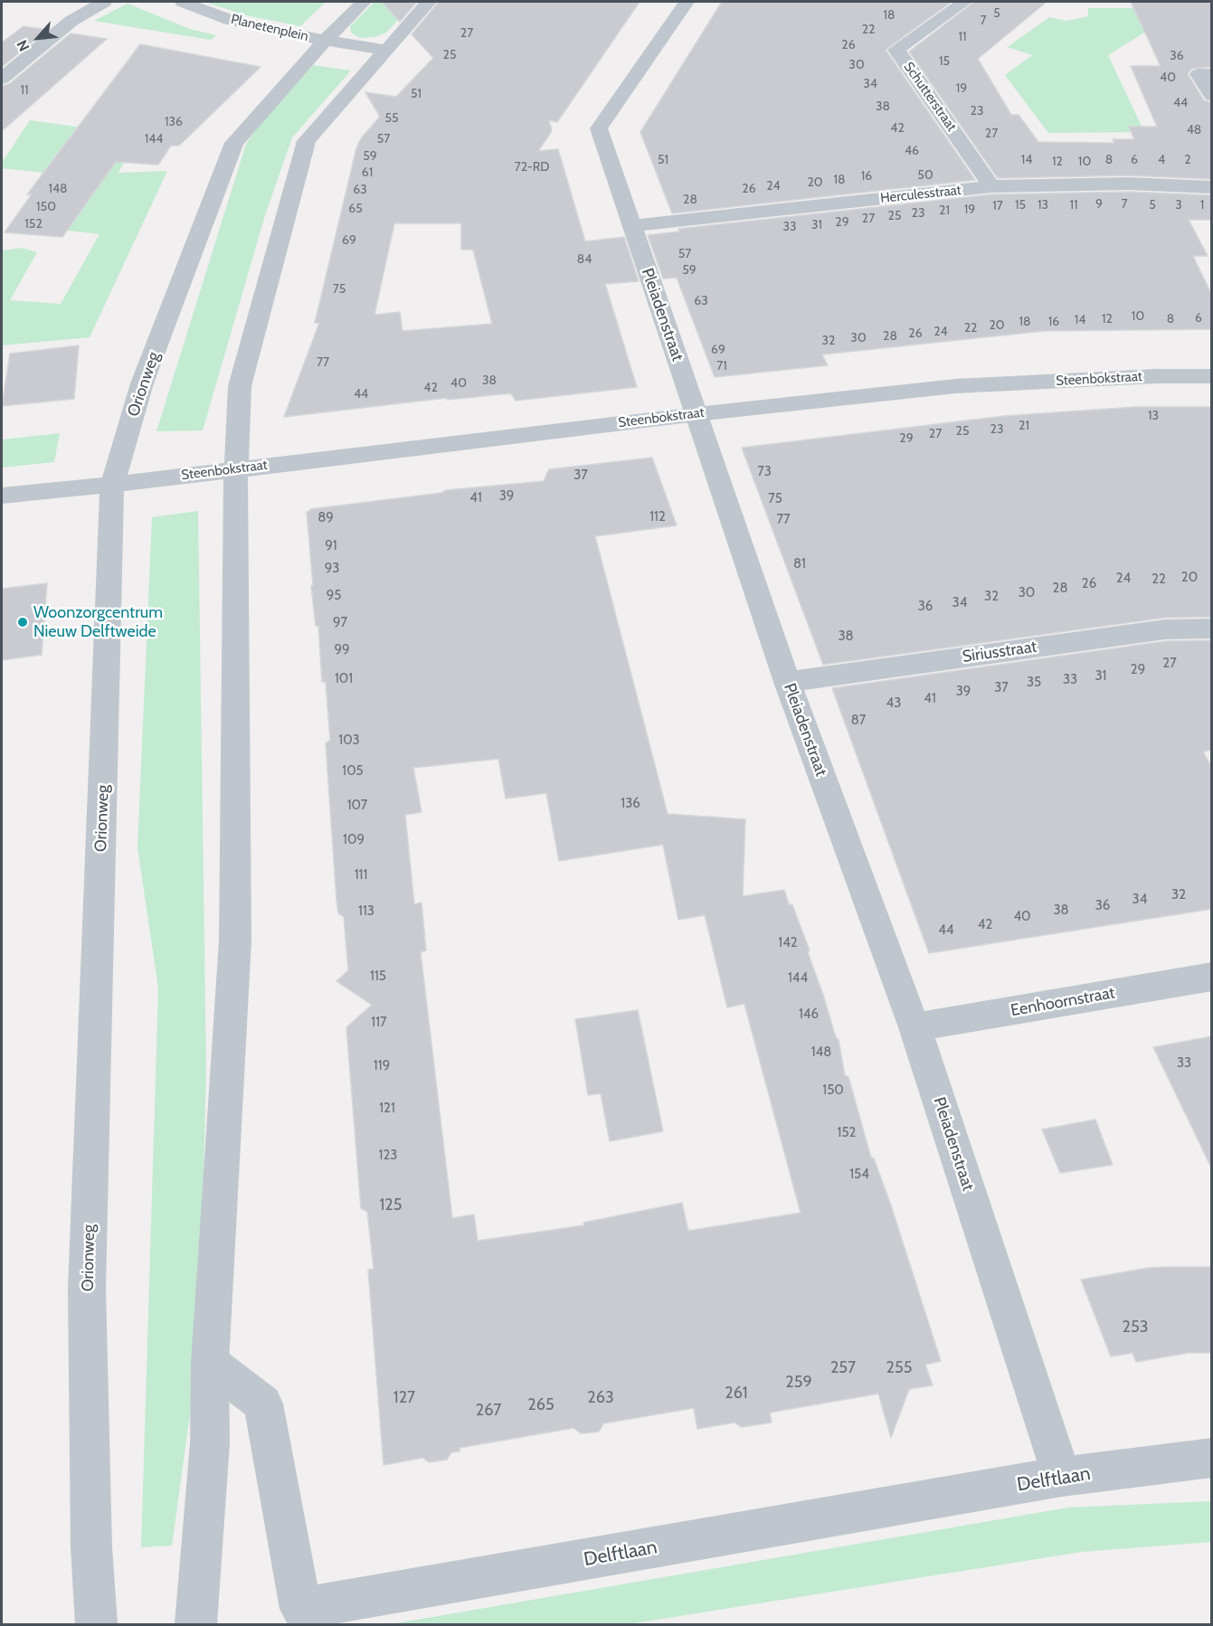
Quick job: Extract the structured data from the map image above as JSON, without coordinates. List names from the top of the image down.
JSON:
{
  "streets": {
    "street": [
      "Planetenplein",
      "Schutterstraat",
      "Herculesstraat",
      "Pleiadenstraat",
      "Steenbokstraat",
      "Orionweg",
      "Siriusstraat",
      "Eenhoornstraat",
      "Delftlaan"
    ]
  },
  "crossings": [
    ["Planetenplein", "Orionweg"],
    ["Schutterstraat", "Herculesstraat"],
    ["Herculesstraat", "Pleiadenstraat"],
    ["Pleiadenstraat", "Steenbokstraat"],
    ["Pleiadenstraat", "Siriusstraat"],
    ["Pleiadenstraat", "Eenhoornstraat"],
    ["Pleiadenstraat", "Delftlaan"],
    ["Steenbokstraat", "Orionweg"]
  ],
  "places": ["Woonzorgcentrum Nieuw Delftweide"],
  "house_numbers": [
    "5",
    "18",
    "7",
    "22",
    "27",
    "11",
    "26",
    "25",
    "36",
    "15",
    "30",
    "40",
    "34",
    "19",
    "11",
    "51",
    "44",
    "38",
    "23",
    "55",
    "136",
    "42",
    "48",
    "27",
    "144",
    "57",
    "46",
    "59",
    "51",
    "14",
    "8",
    "6",
    "4",
    "2",
    "12",
    "10",
    "72-RD",
    "61",
    "50",
    "16",
    "18",
    "20",
    "24",
    "148",
    "26",
    "63",
    "28",
    "9",
    "7",
    "15",
    "13",
    "11",
    "5",
    "3",
    "1",
    "17",
    "150",
    "65",
    "19",
    "21",
    "23",
    "25",
    "27",
    "29",
    "152",
    "31",
    "33",
    "69",
    "57",
    "84",
    "59",
    "75",
    "63",
    "10",
    "6",
    "12",
    "8",
    "14",
    "18",
    "16",
    "20",
    "22",
    "24",
    "26",
    "28",
    "30",
    "32",
    "69",
    "77",
    "71",
    "38",
    "40",
    "42",
    "44",
    "13",
    "21",
    "23",
    "25",
    "27",
    "29",
    "73",
    "37",
    "39",
    "41",
    "75",
    "112",
    "89",
    "77",
    "91",
    "81",
    "93",
    "20",
    "24",
    "22",
    "26",
    "28",
    "30",
    "95",
    "32",
    "34",
    "36",
    "97",
    "38",
    "99",
    "27",
    "29",
    "31",
    "101",
    "33",
    "35",
    "37",
    "39",
    "41",
    "43",
    "87",
    "103",
    "105",
    "136",
    "107",
    "109",
    "111",
    "32",
    "34",
    "36",
    "38",
    "113",
    "40",
    "42",
    "44",
    "142",
    "115",
    "144",
    "146",
    "117",
    "148",
    "33",
    "119",
    "150",
    "121",
    "152",
    "123",
    "154",
    "125",
    "253",
    "257",
    "255",
    "259",
    "261",
    "127",
    "263",
    "265",
    "267"
  ],
  "north": "bottom left"
}
